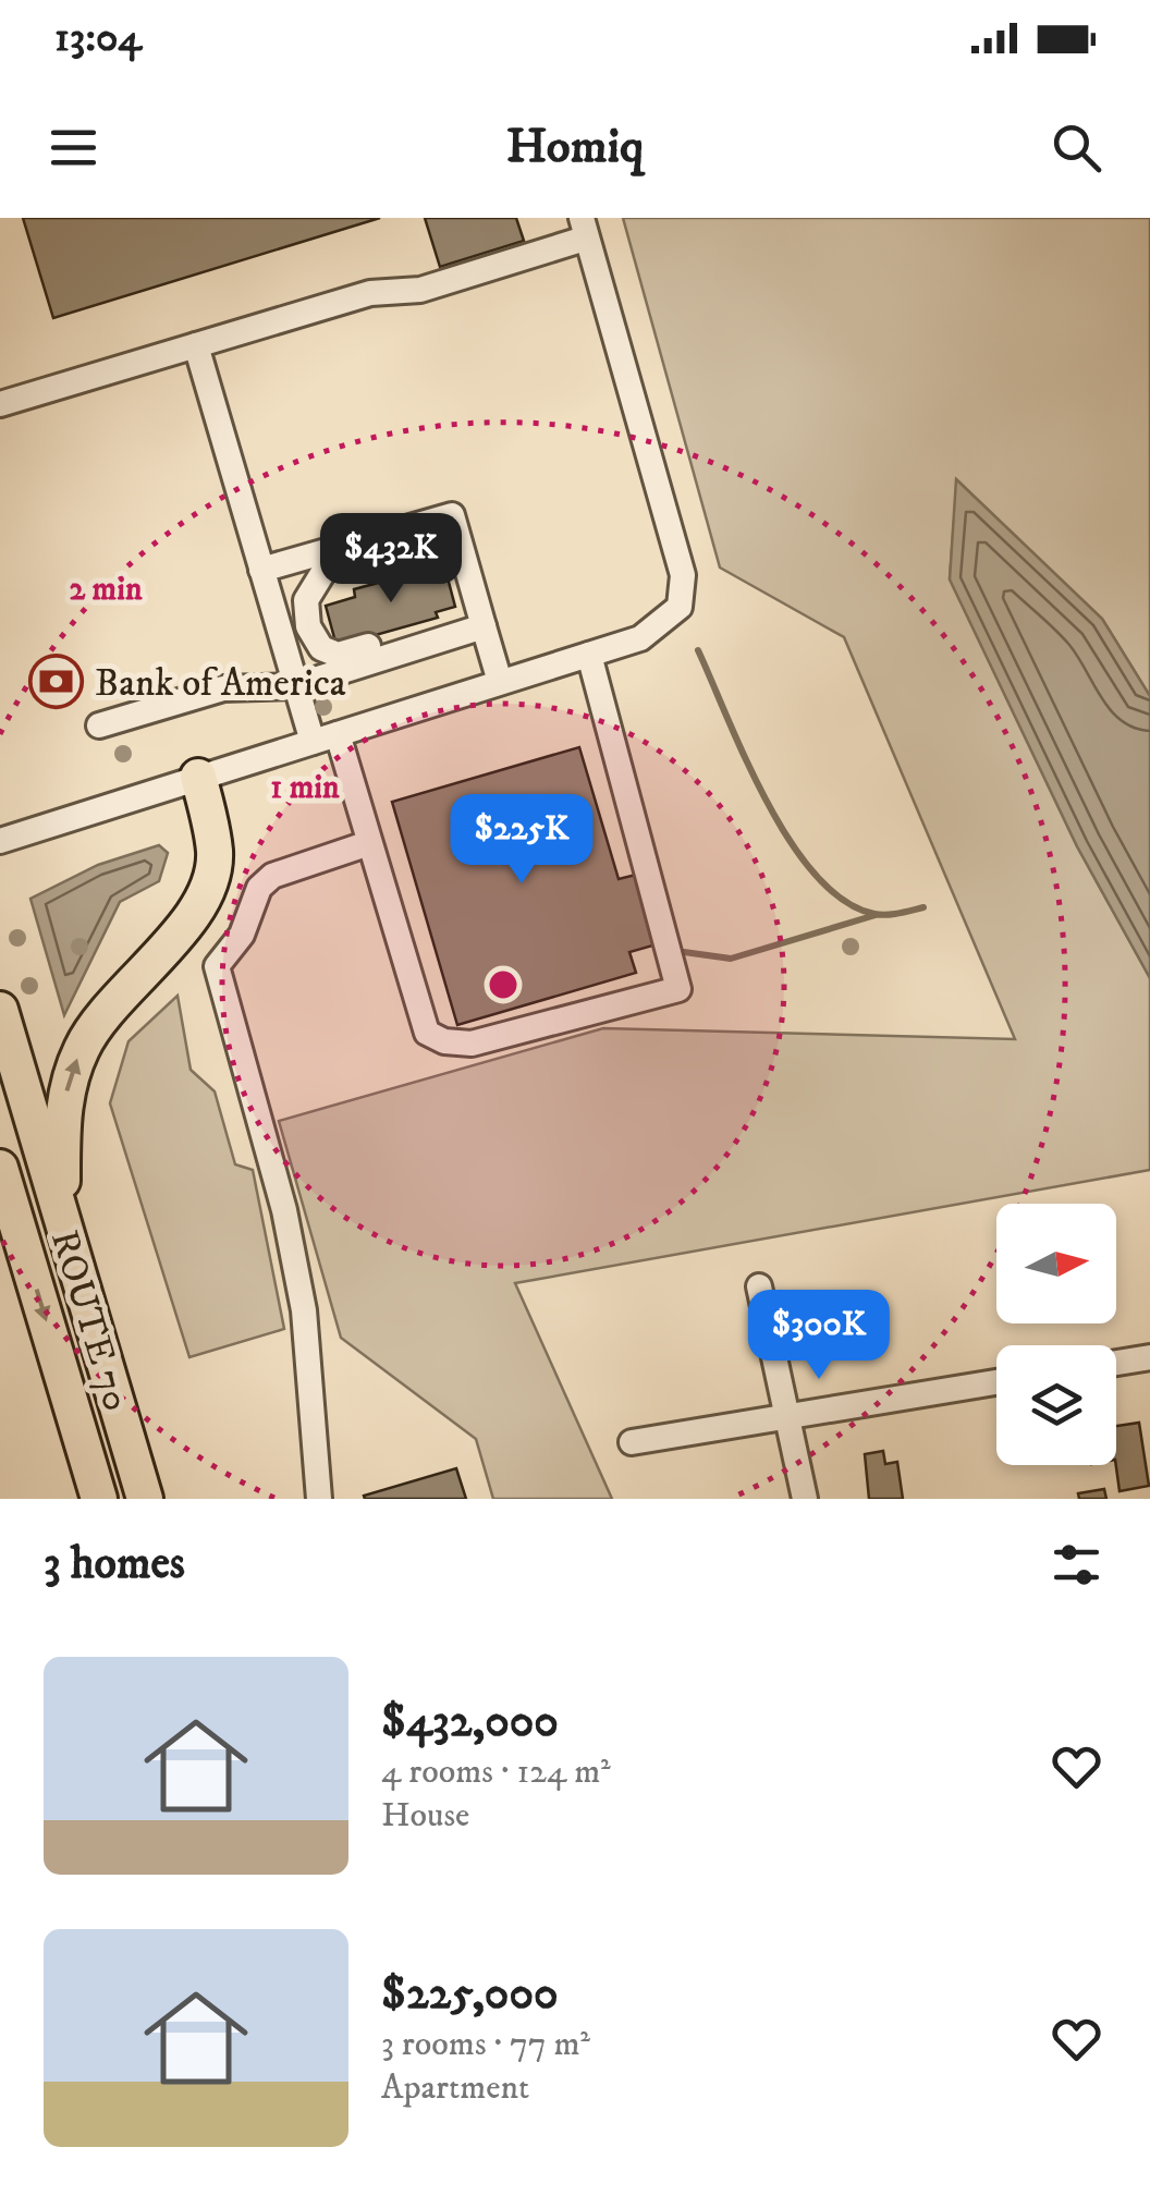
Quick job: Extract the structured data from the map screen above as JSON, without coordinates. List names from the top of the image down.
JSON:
{
  "streets": {
    "highway": ["ROUTE 70"]
  },
  "places": {
    "bank": ["Bank of America"]
  },
  "north": "right",
  "page": {
    "status": "13:04",
    "header": "Homiq",
    "price": ["$432K", "$225K", "$300K"],
    "heading": "3 homes",
    "list": [
      {
        "name": "$432,000",
        "note": "4 rooms · 124 m² · House"
      },
      {
        "name": "$225,000",
        "note": "3 rooms · 77 m² · Apartment"
      }
    ]
  },
  "rings": ["2 min", "1 min"]
}
